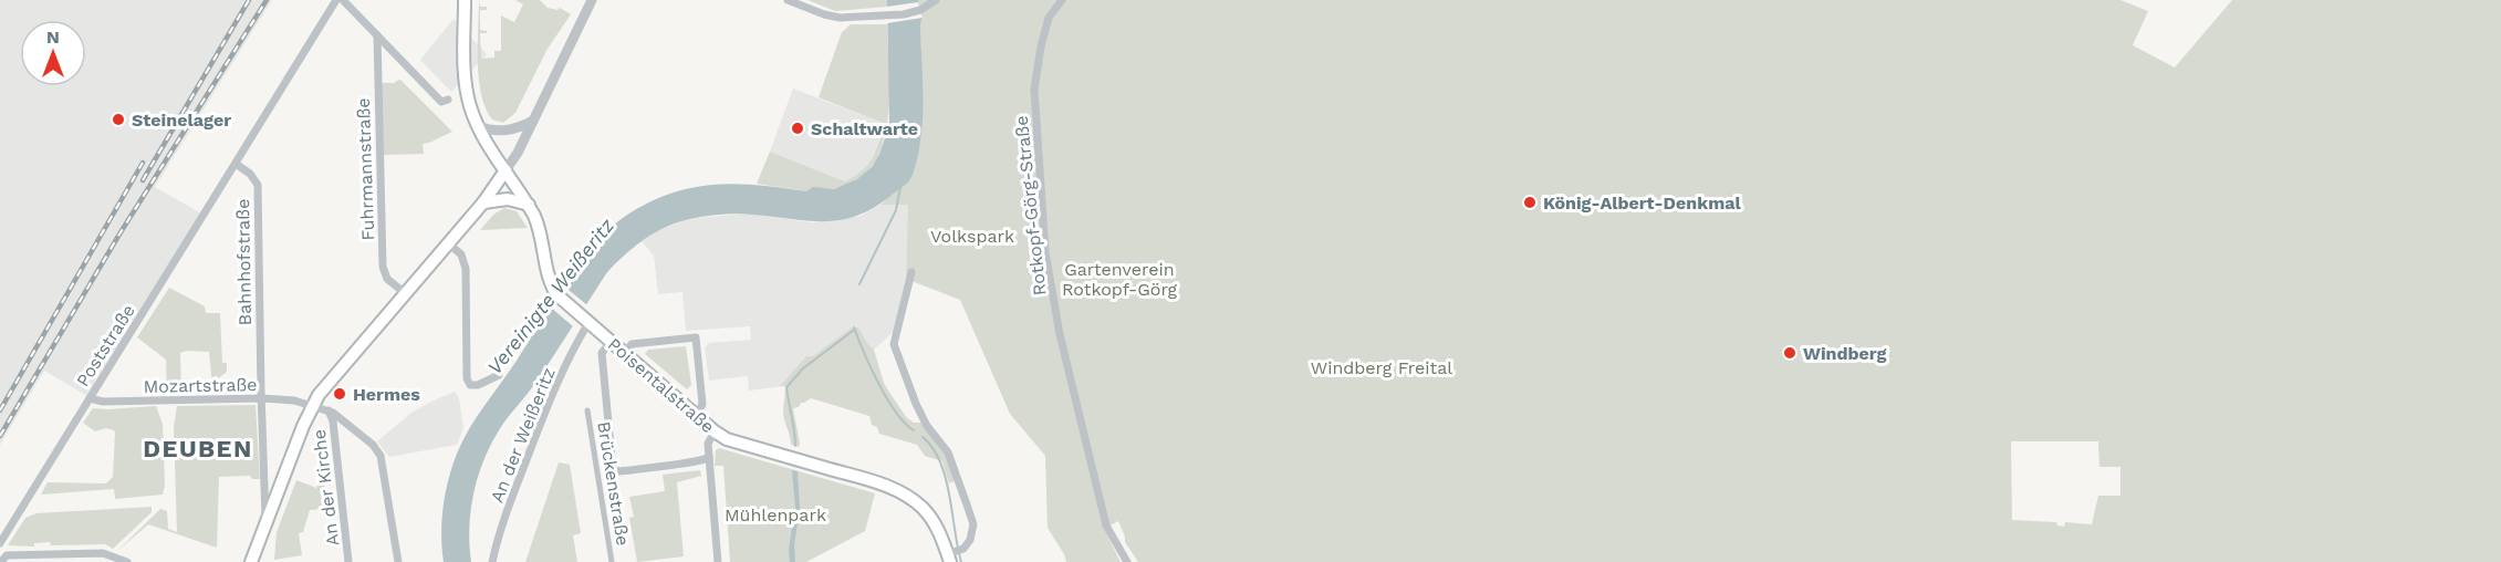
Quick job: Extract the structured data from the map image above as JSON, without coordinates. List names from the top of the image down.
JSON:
{
  "streets": {
    "main road": ["Poisentalstraße"],
    "street": [
      "Fuhrmannstraße",
      "Rotkopf-Görg-Straße",
      "Bahnhofstraße",
      "Poststraße",
      "Mozartstraße",
      "An der Weißeritz",
      "Brückenstraße",
      "An der Kirche"
    ]
  },
  "crossings": [
    ["Bahnhofstraße", "Poststraße"],
    ["Bahnhofstraße", "Mozartstraße"],
    ["Poststraße", "Mozartstraße"],
    ["Mozartstraße", "An der Kirche"],
    ["Poisentalstraße", "An der Weißeritz"],
    ["Poisentalstraße", "Brückenstraße"]
  ],
  "districts": ["DEUBEN"],
  "water": ["Vereinigte Weißeritz"],
  "parks": [
    "Volkspark",
    "Gartenverein Rotkopf-Görg",
    "Windberg Freital",
    "Mühlenpark"
  ],
  "places": [
    "Steinelager",
    "Schaltwarte",
    "König-Albert-Denkmal",
    "Windberg",
    "Hermes"
  ],
  "north": "top"
}
